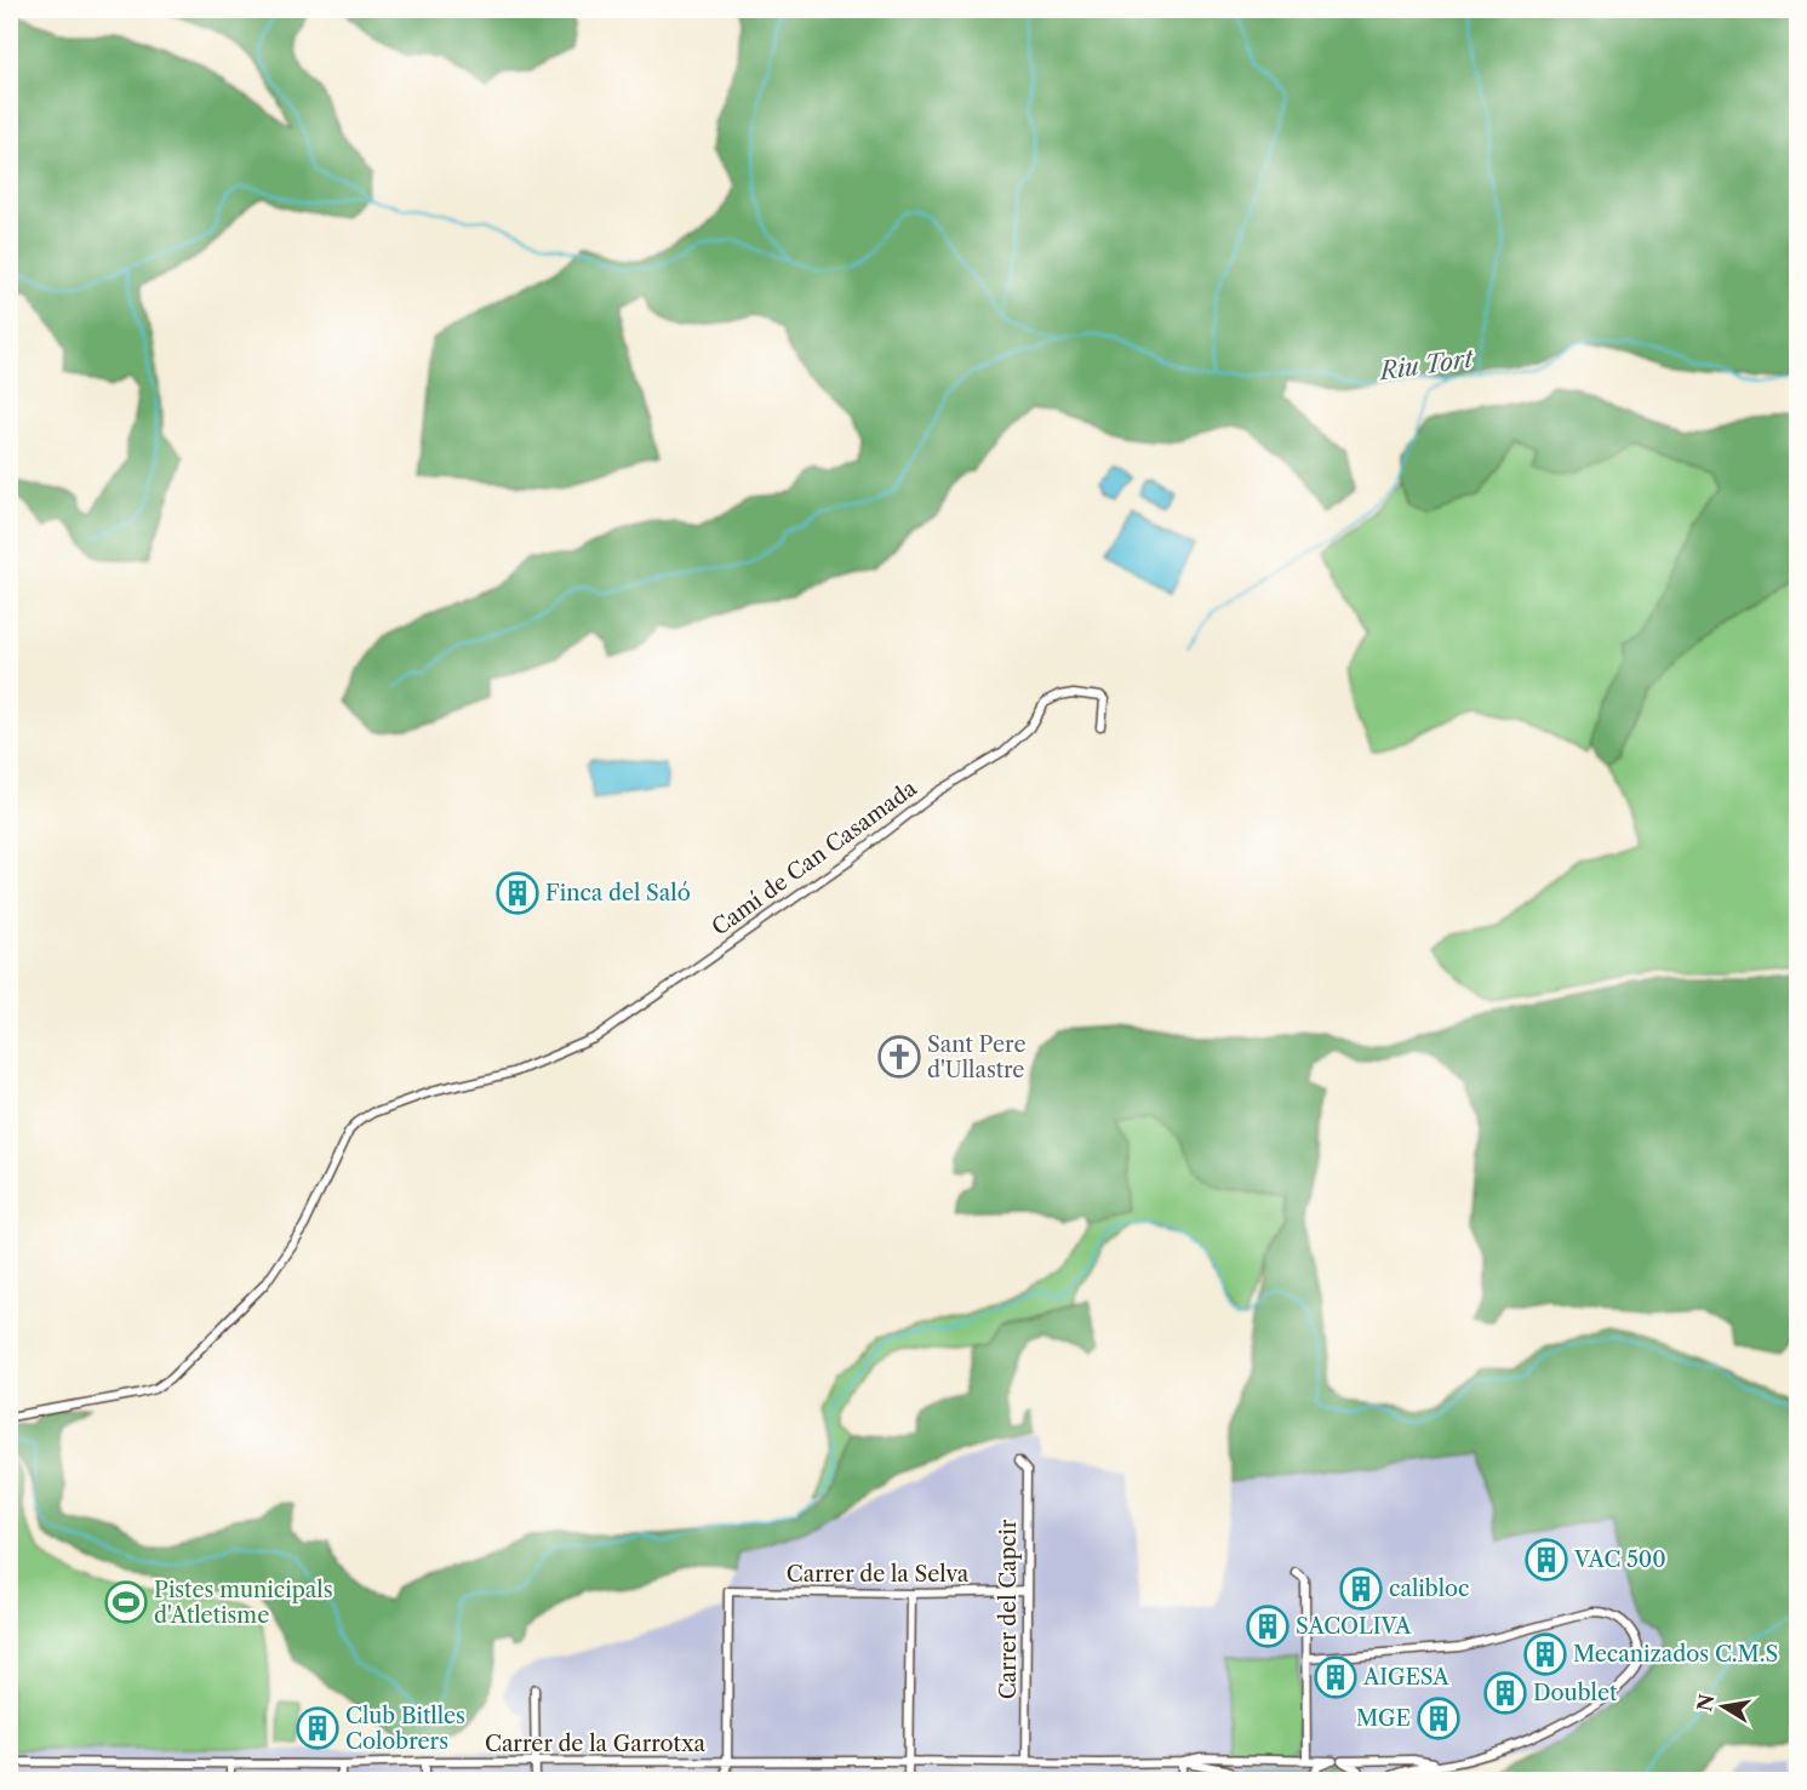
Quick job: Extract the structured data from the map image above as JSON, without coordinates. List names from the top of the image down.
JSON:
{
  "streets": {
    "street": [
      "Camí de Can Casamada",
      "Carrer de la Selva",
      "Carrer del Capcir",
      "Carrer de la Garrotxa"
    ]
  },
  "crossings": [
    ["Carrer de la Selva", "Carrer del Capcir"],
    ["Carrer de la Selva", "Carrer de la Garrotxa"],
    ["Carrer del Capcir", "Carrer de la Garrotxa"]
  ],
  "water": ["Riu Tort"],
  "places": {
    "building": [
      "Finca del Saló",
      "VAC 500",
      "calibloc",
      "SACOLIVA",
      "Mecanizados C.M.S",
      "AIGESA",
      "Doublet",
      "MGE",
      "Club Bitlles Colobrers"
    ],
    "church": ["Sant Pere d'Ullastre"],
    "sports": ["Pistes municipals d'Atletisme"]
  },
  "north": "left"
}
